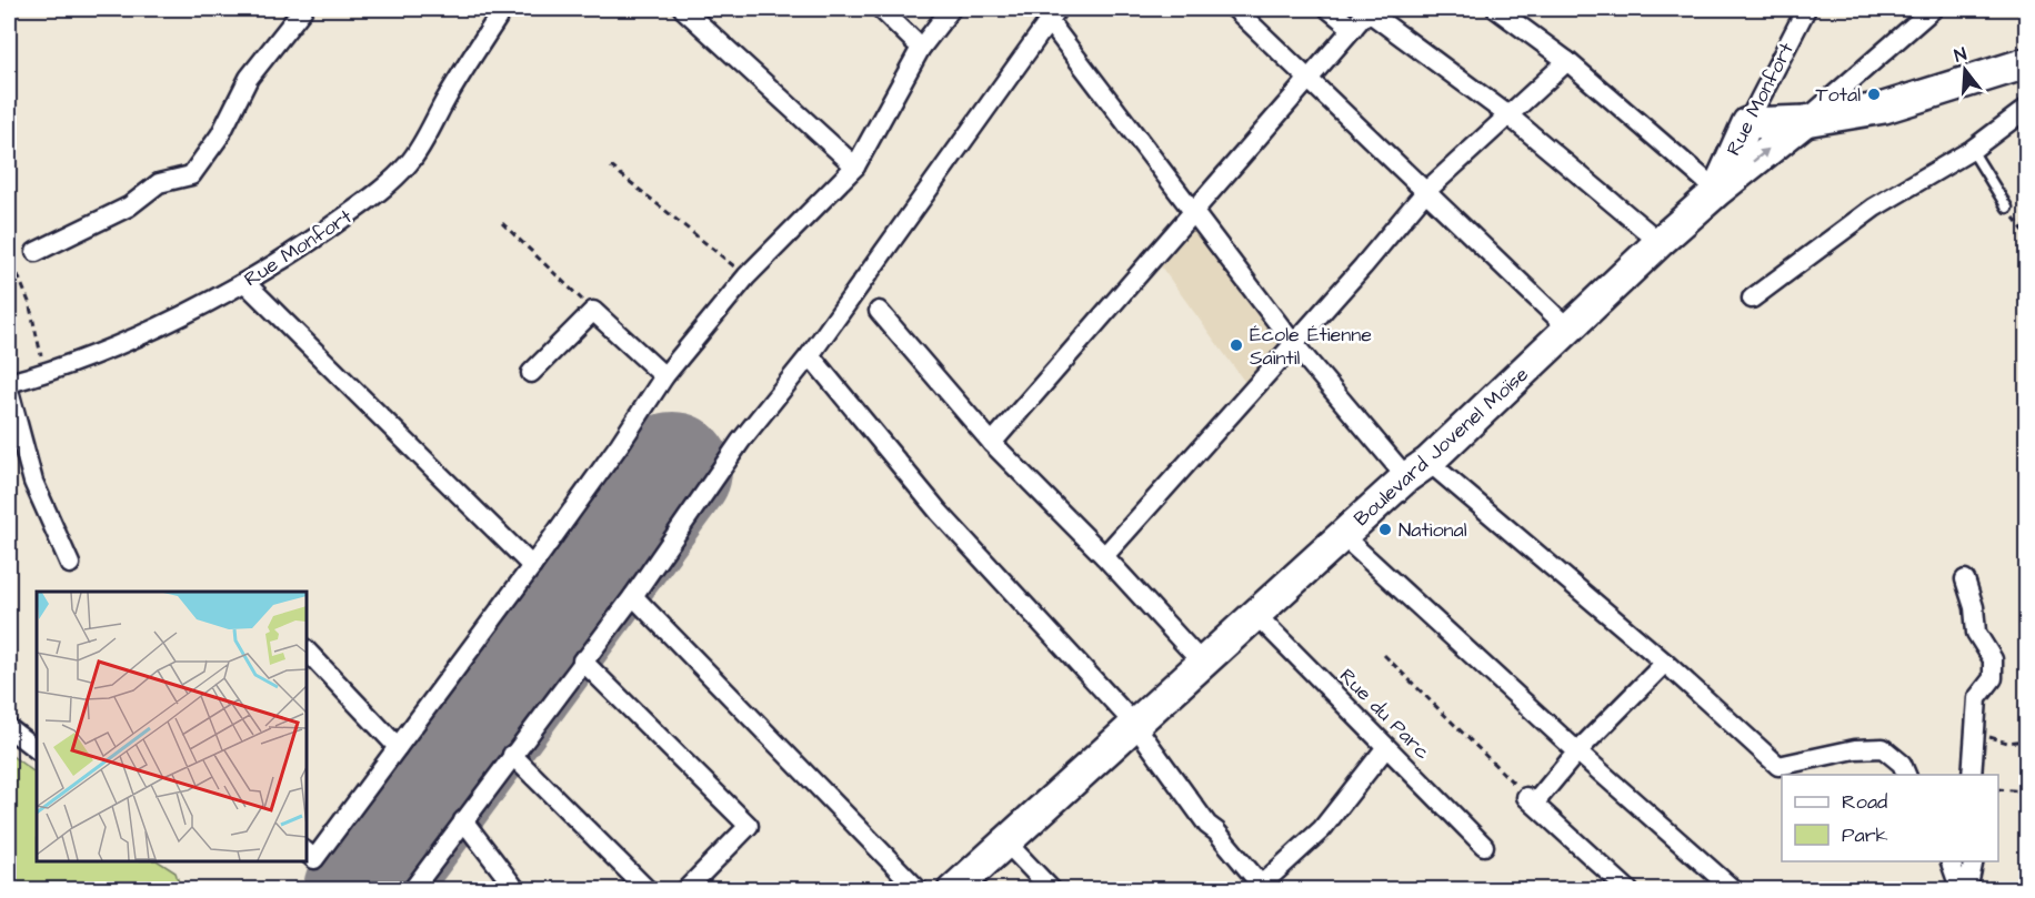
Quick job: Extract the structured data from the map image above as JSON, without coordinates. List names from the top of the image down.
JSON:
{
  "streets": {
    "main road": ["Rue Monfort", "Boulevard Jovenel Moïse"],
    "street": ["Rue du Parc"]
  },
  "crossings": [
    ["Rue Monfort", "Boulevard Jovenel Moïse"],
    ["Boulevard Jovenel Moïse", "Rue du Parc"]
  ],
  "places": ["Total", "École Étienne Saintil", "National"],
  "legend": ["Road", "Park"],
  "north": "top"
}
